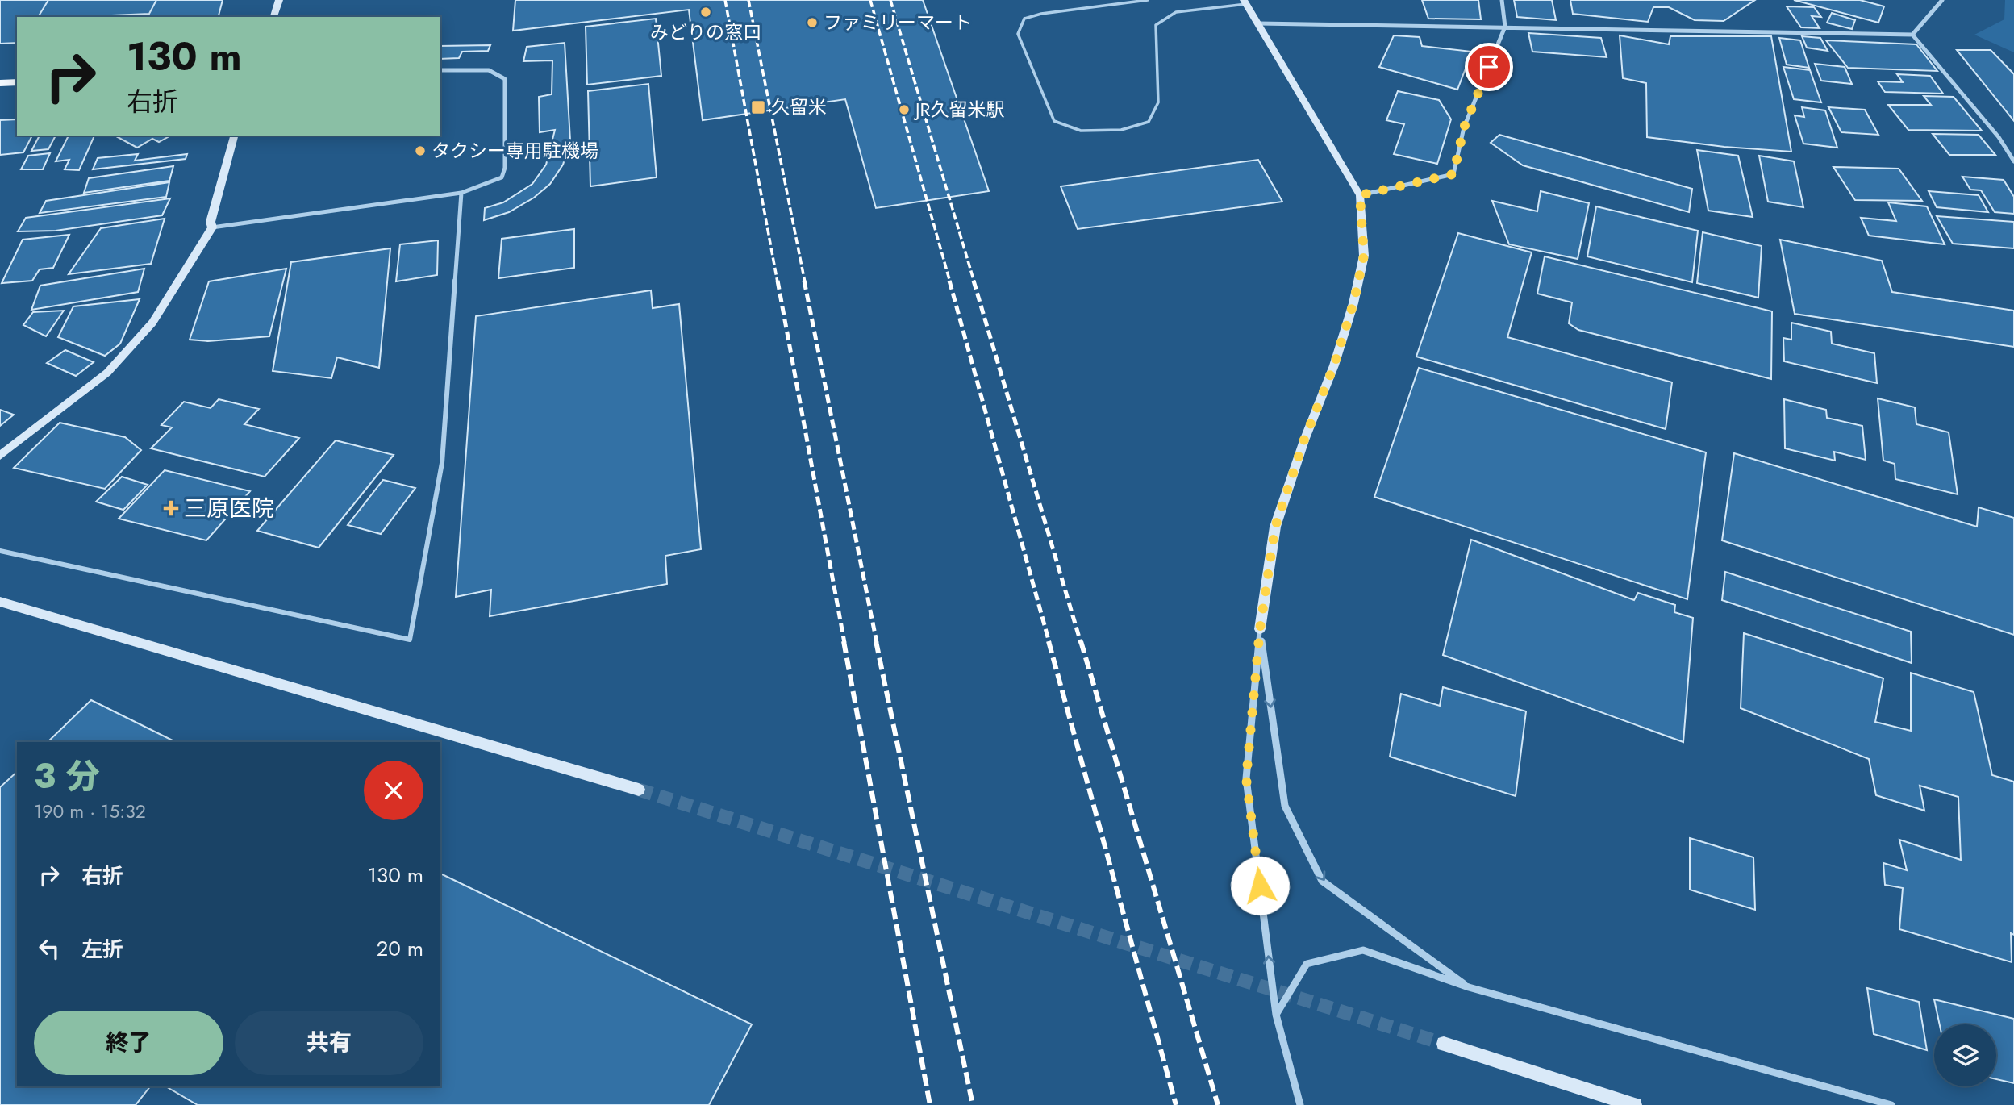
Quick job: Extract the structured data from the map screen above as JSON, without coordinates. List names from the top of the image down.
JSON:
{
  "places": {
    "other": [
      "みどりの窓口",
      "ファミリーマート",
      "JR久留米駅",
      "タクシー専用駐機場"
    ],
    "transit": ["久留米"],
    "health": ["三原医院"]
  },
  "page": {
    "turn": ["130 m", "右折"],
    "heading": ["3 分", "190 m · 15:32"],
    "list": [
      {
        "name": "右折",
        "value": "130 m"
      },
      {
        "name": "左折",
        "value": "20 m"
      }
    ],
    "buttons": ["終了", "共有"]
  }
}
